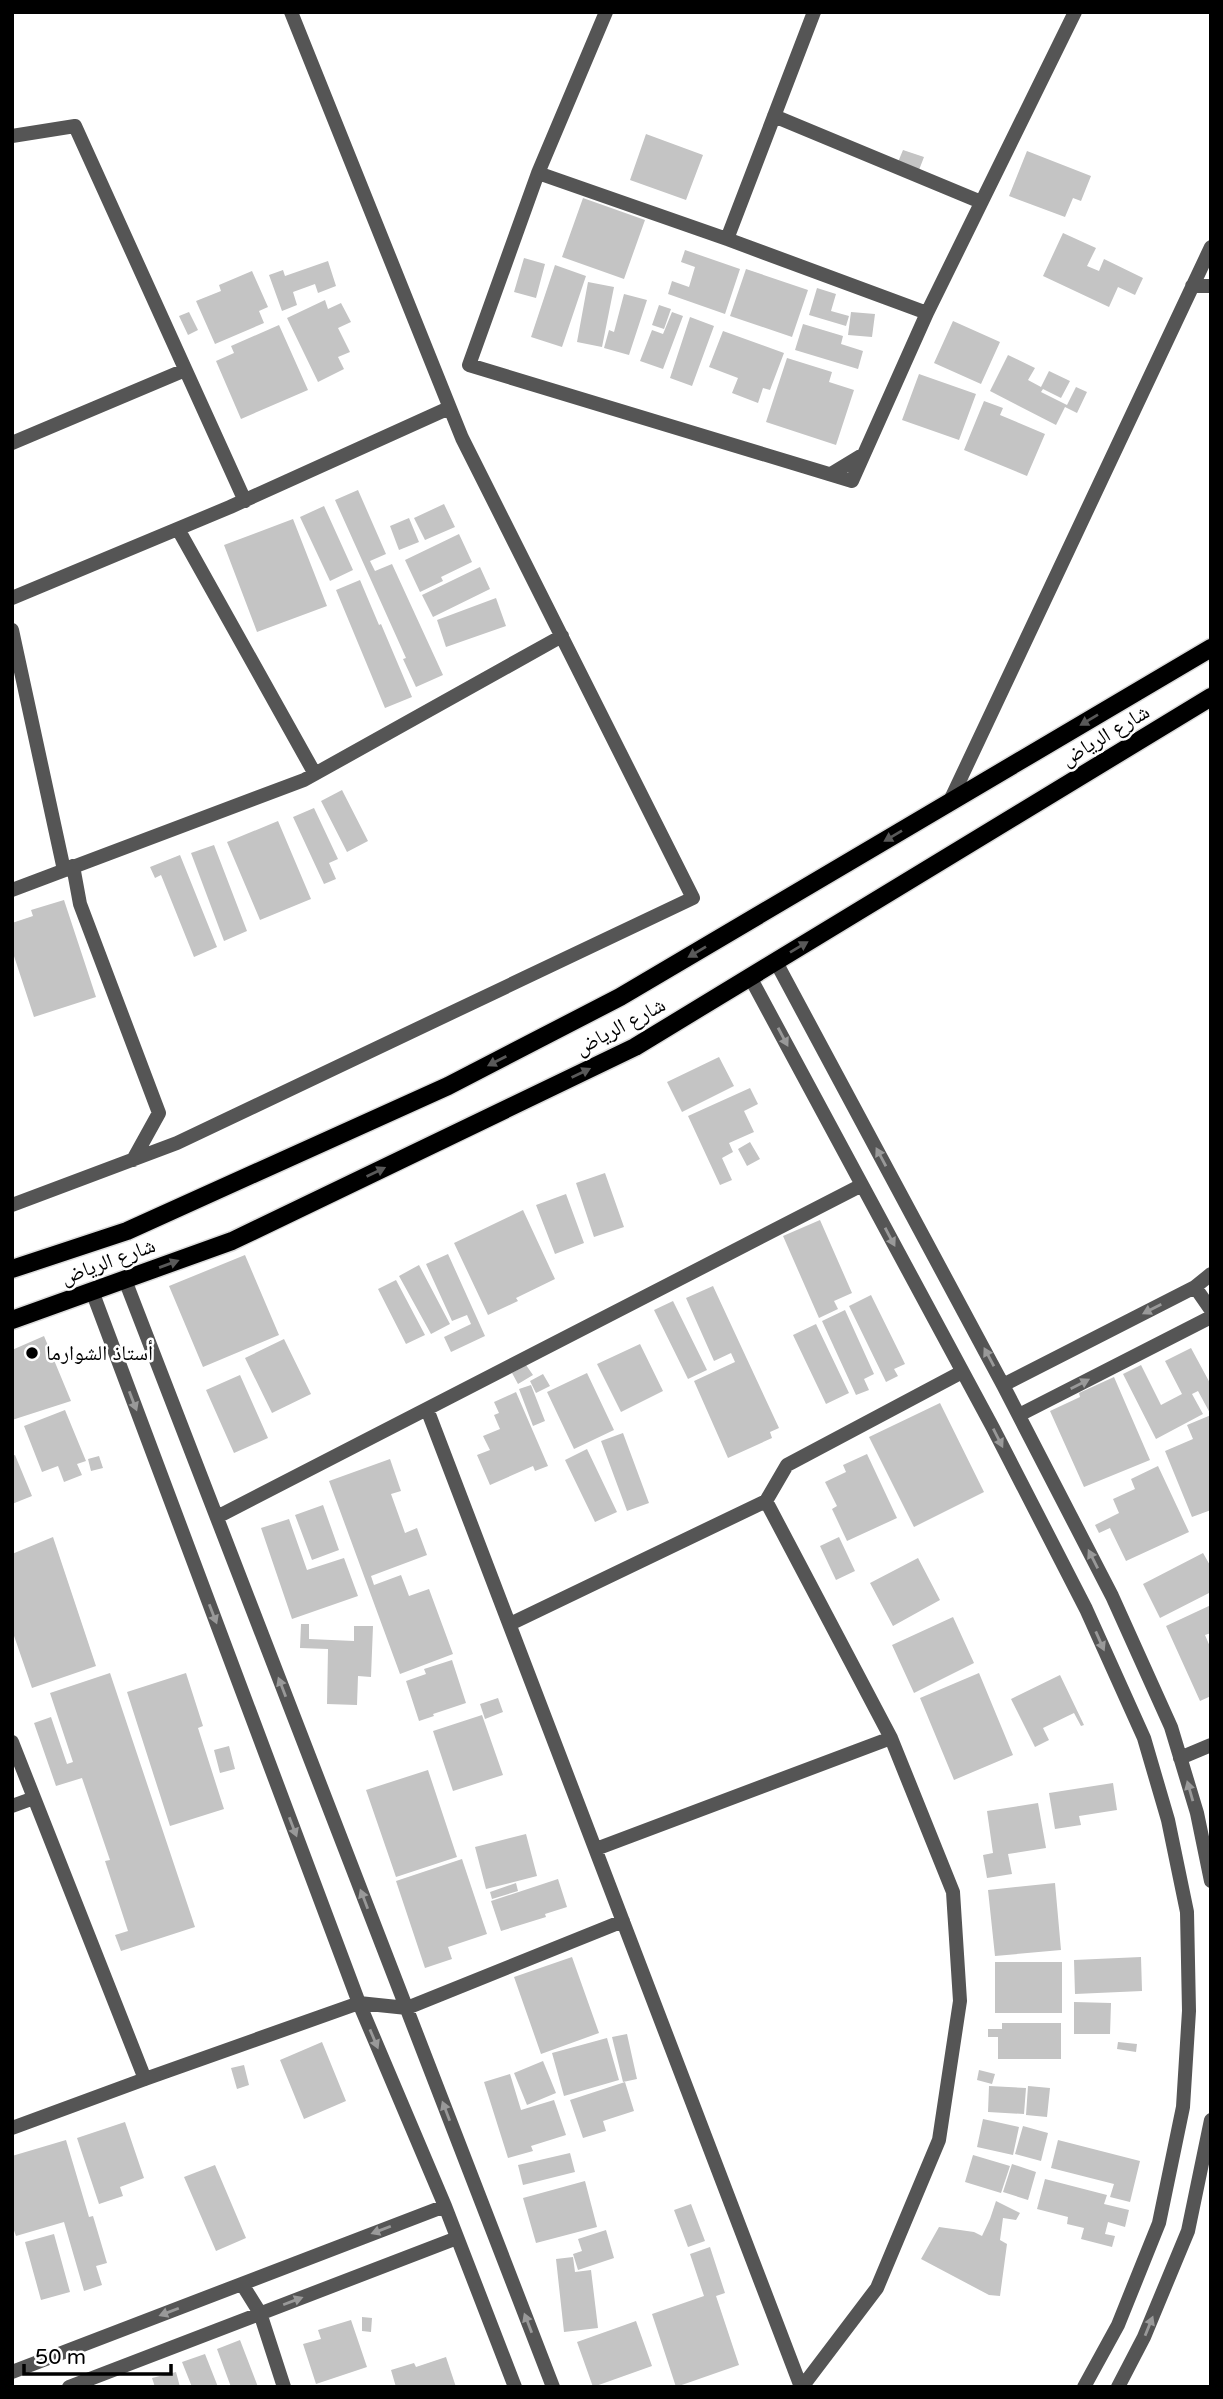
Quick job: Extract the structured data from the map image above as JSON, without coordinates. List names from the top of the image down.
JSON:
{
  "streets": {
    "main road": ["شارع الرياض"]
  },
  "places": ["أستاذ الشوارما"],
  "scale_bar": "50 m"
}
